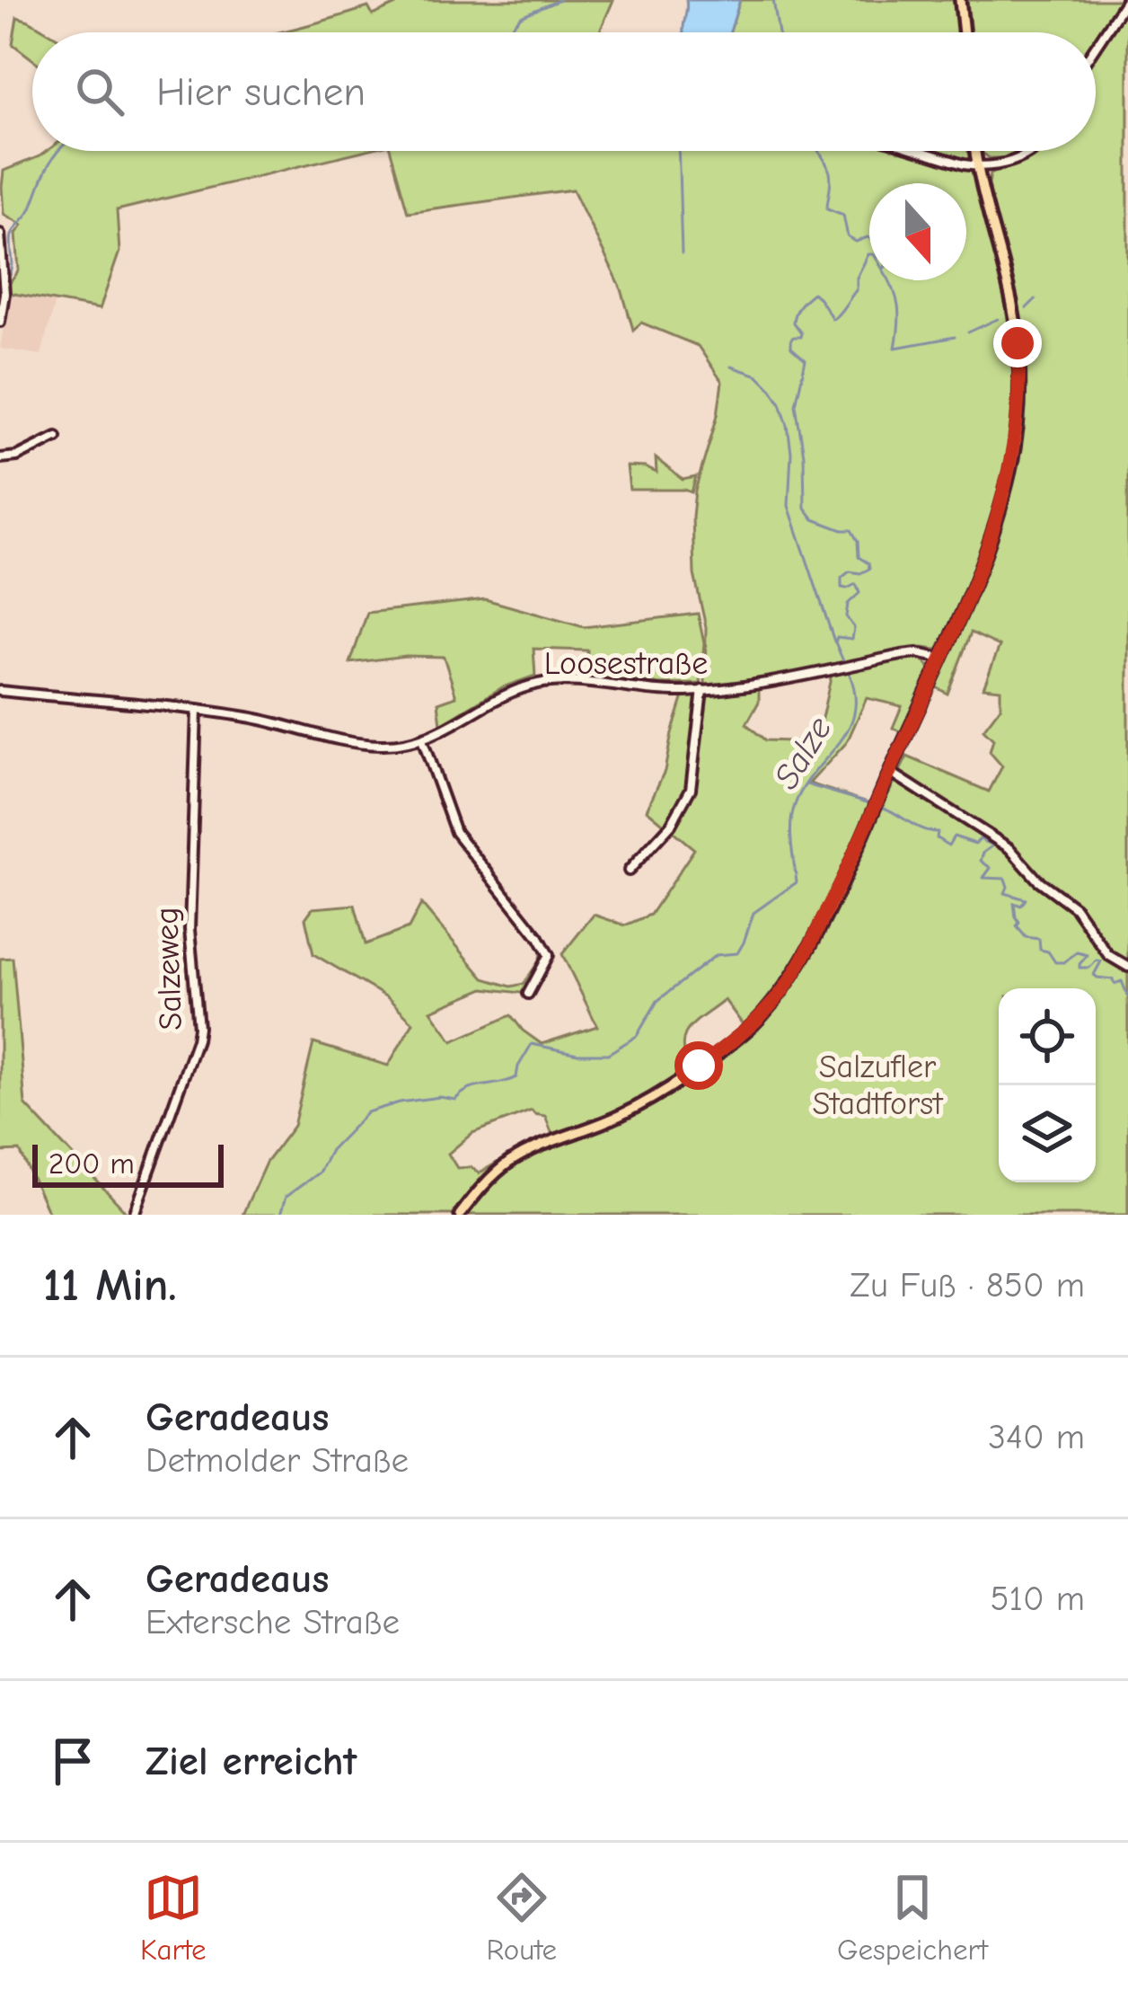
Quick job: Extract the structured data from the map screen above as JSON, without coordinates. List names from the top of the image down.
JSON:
{
  "streets": {
    "street": ["Loosestraße", "Salzeweg"]
  },
  "crossings": [
    ["Loosestraße", "Salzeweg"]
  ],
  "water": ["Salze"],
  "parks": ["Salzufler Stadtforst"],
  "scale_bar": "200 m",
  "north": "bottom",
  "page": {
    "search": "Hier suchen",
    "scale": "200 m",
    "heading": ["11 Min.", "Zu Fuß · 850 m"],
    "list": [
      ["Geradeaus", "Detmolder Straße", "340 m"],
      ["Geradeaus", "Extersche Straße", "510 m"],
      "Ziel erreicht"
    ],
    "nav": ["Karte", "Route", "Gespeichert"]
  }
}
